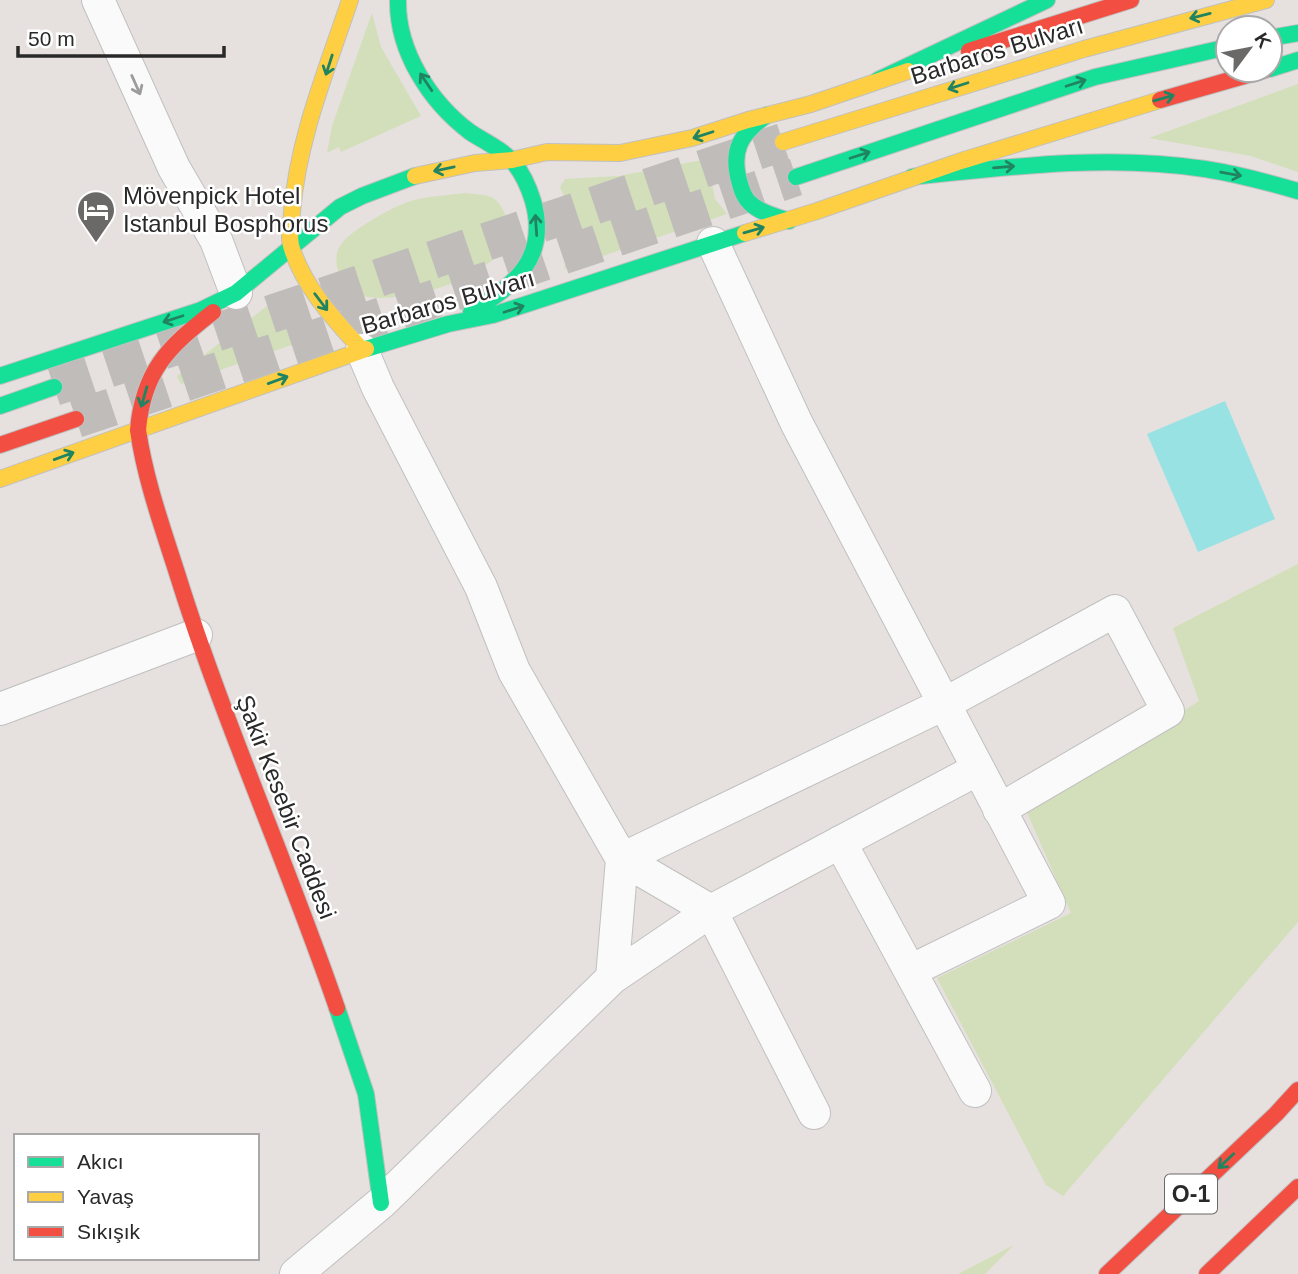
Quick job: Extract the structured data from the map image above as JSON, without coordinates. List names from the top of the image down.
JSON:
{
  "streets": {
    "main road": ["Barbaros Bulvarı", "Şakir Kesebir Caddesi", "O-1"]
  },
  "crossings": [
    ["Barbaros Bulvarı", "Şakir Kesebir Caddesi"]
  ],
  "places": {
    "hotel": ["Mövenpick Hotel Istanbul Bosphorus"]
  },
  "legend": ["Akıcı", "Yavaş", "Sıkışık"],
  "scale_bar": "50 m",
  "north": "top right"
}
